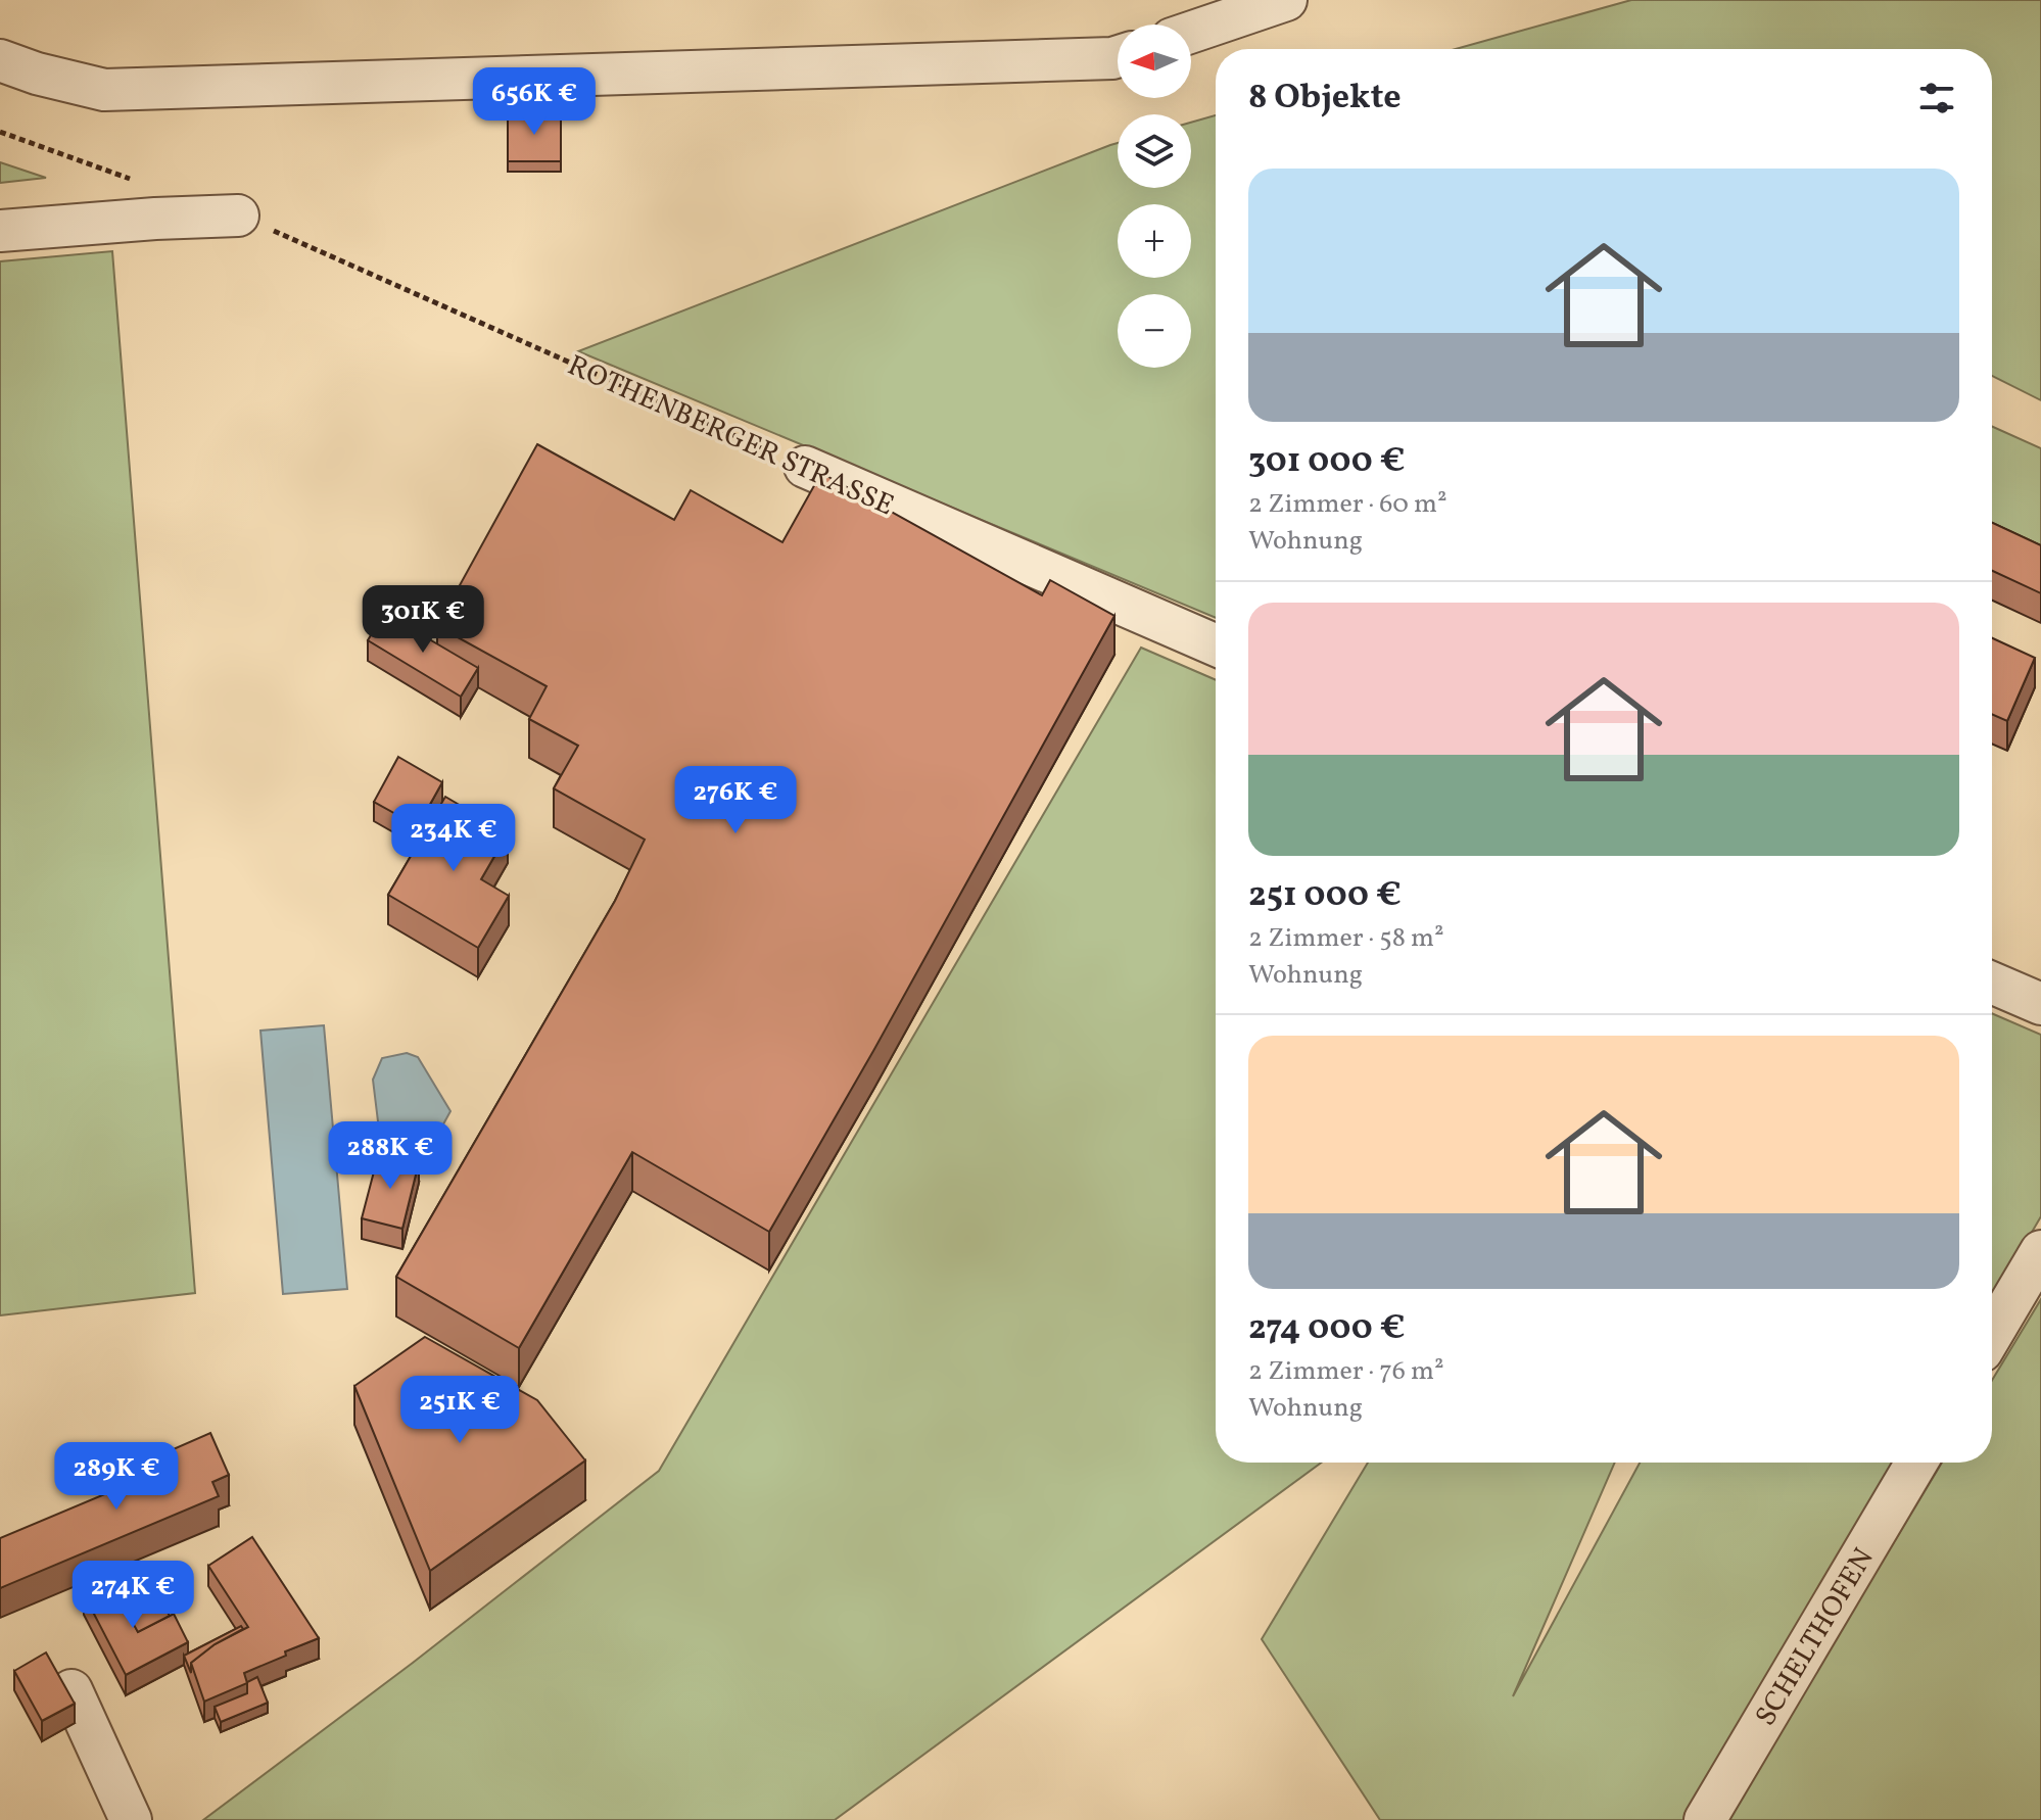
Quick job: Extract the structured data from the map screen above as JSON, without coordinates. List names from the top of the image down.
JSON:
{
  "streets": {
    "lane": ["ROTHENBERGER STRASSE", "SCHELTHOFEN"]
  },
  "north": "left",
  "page": {
    "map_buttons": ["+", "−"],
    "heading": "8 Objekte",
    "price": [
      "656K €",
      "301K €",
      "276K €",
      "234K €",
      "288K €",
      "251K €",
      "289K €",
      "274K €"
    ],
    "list": [
      {
        "name": "301 000 €",
        "note": "2 Zimmer · 60 m² · Wohnung"
      },
      {
        "name": "251 000 €",
        "note": "2 Zimmer · 58 m² · Wohnung"
      },
      {
        "name": "274 000 €",
        "note": "2 Zimmer · 76 m² · Wohnung"
      }
    ]
  }
}
